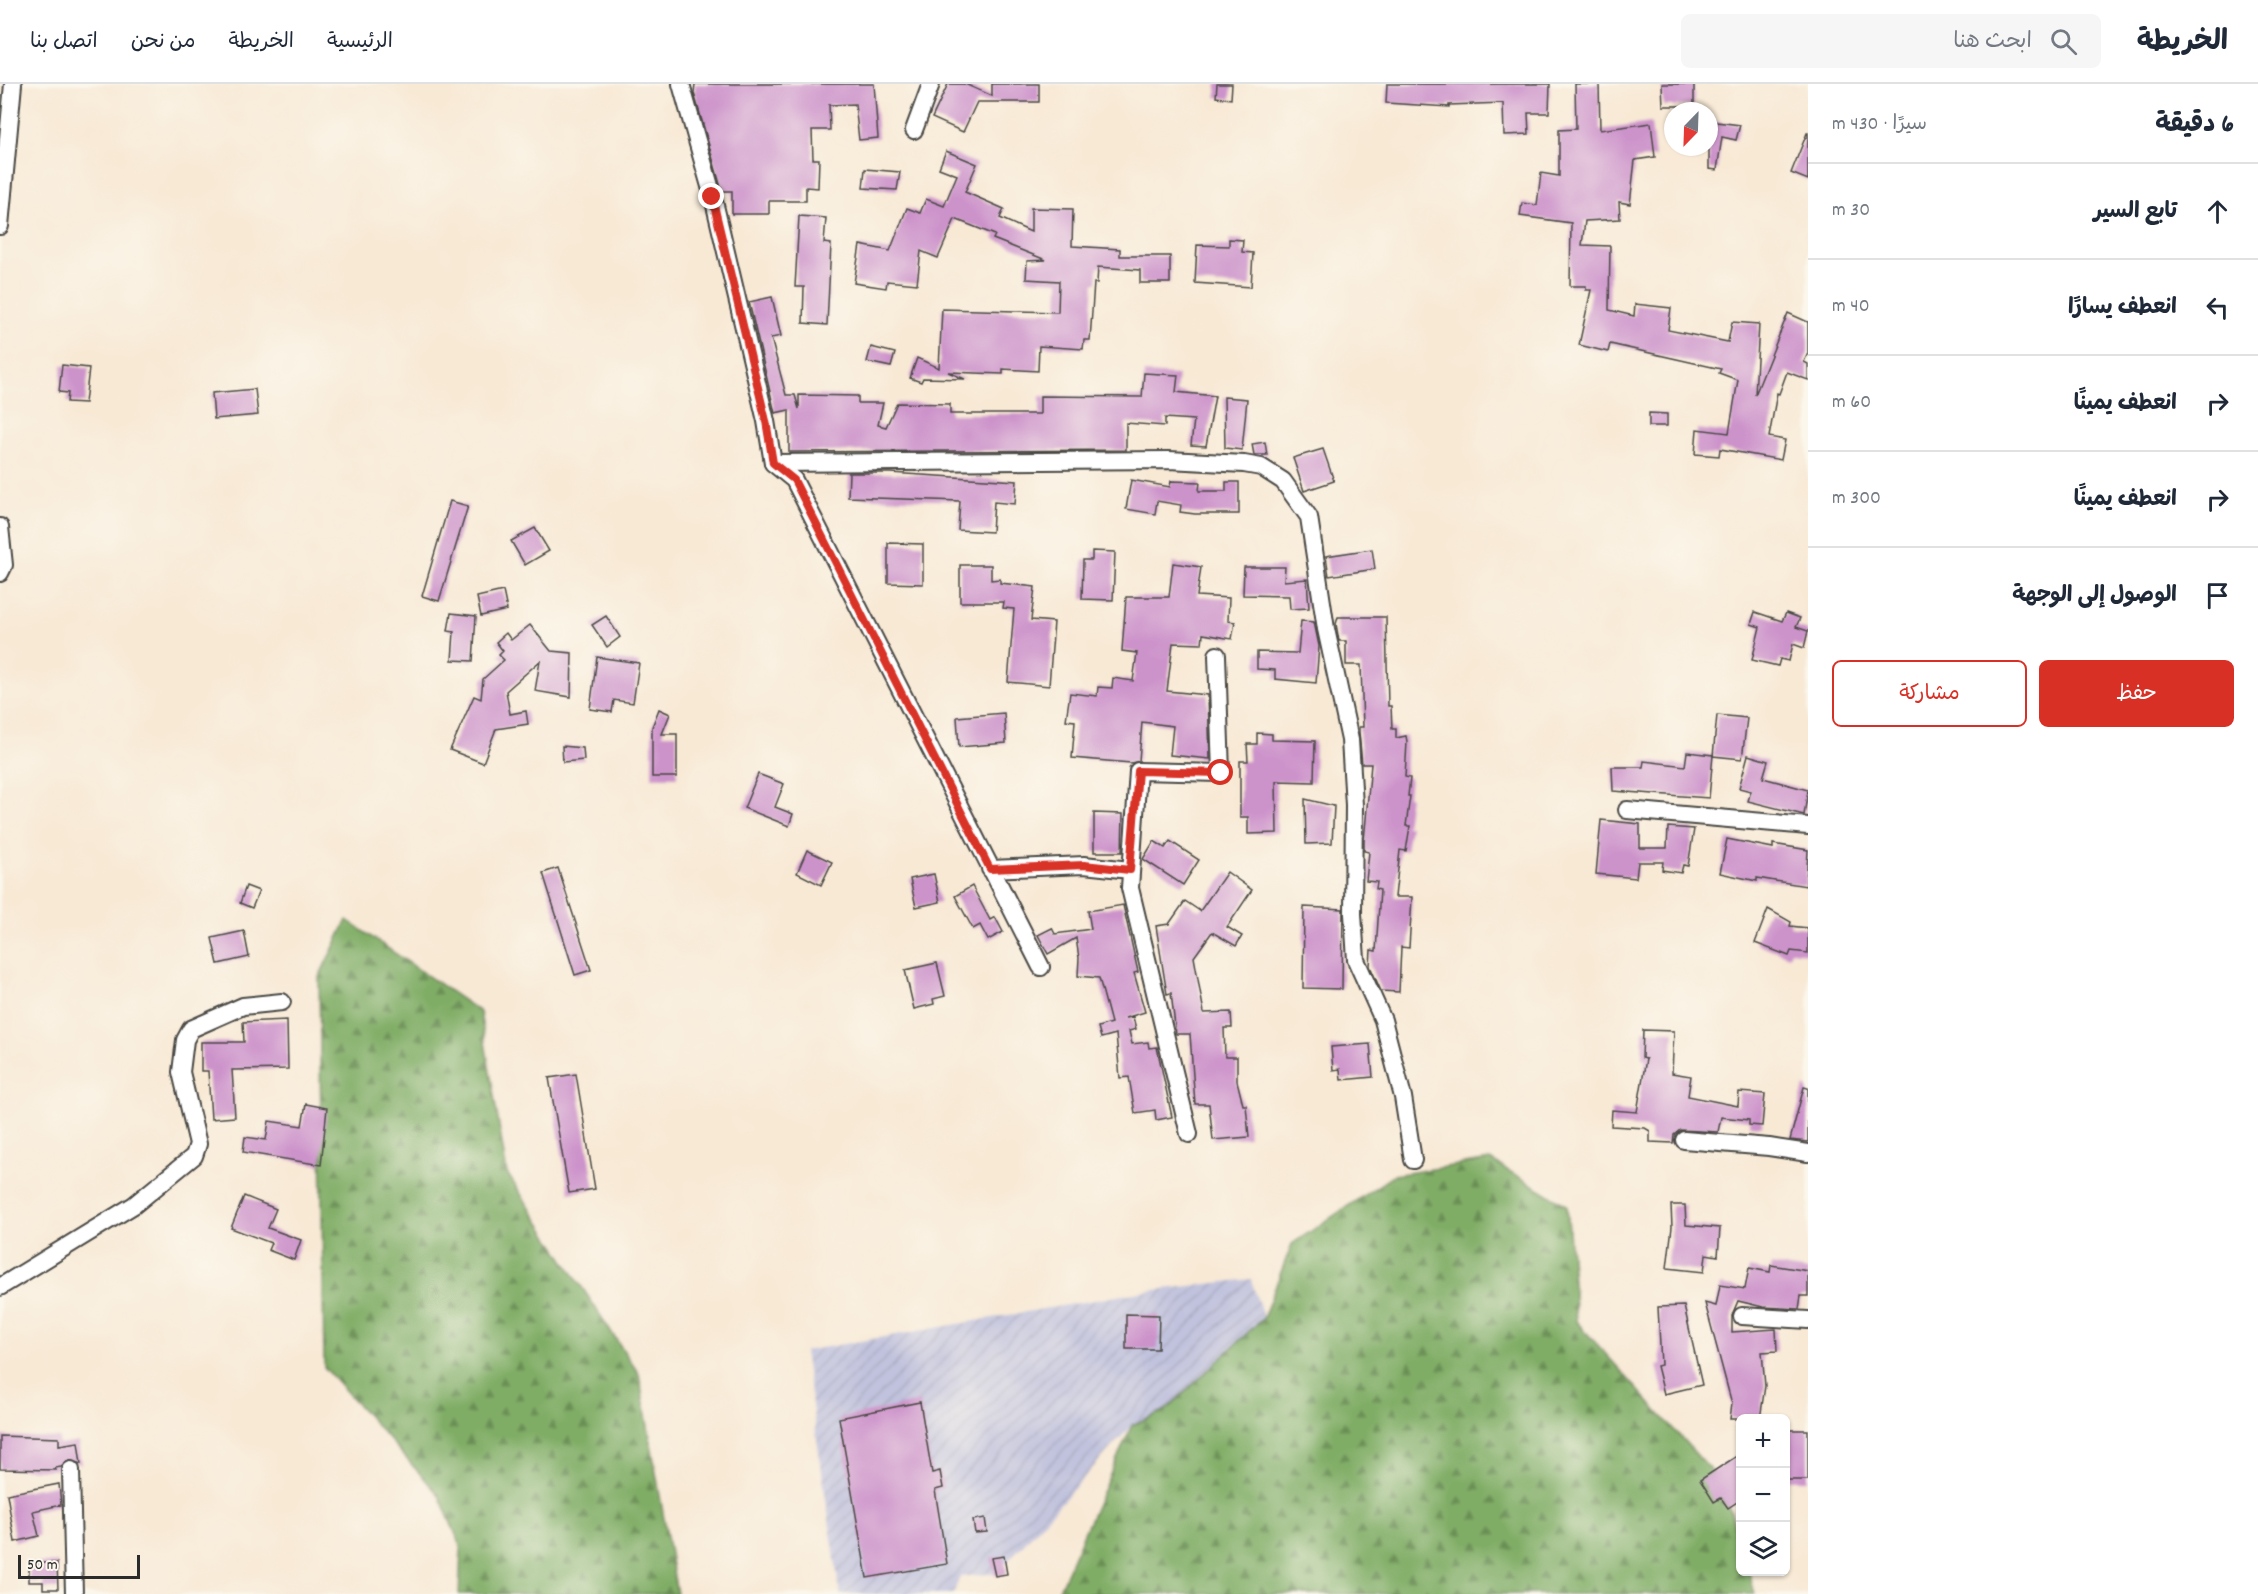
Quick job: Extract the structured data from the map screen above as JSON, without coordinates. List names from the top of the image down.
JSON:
{
  "scale_bar": "50 m",
  "north": "bottom left",
  "page": {
    "header": "الخريطة",
    "search": "ابحث هنا",
    "nav": [
      "الرئيسية",
      "الخريطة",
      "من نحن",
      "اتصل بنا"
    ],
    "heading": ["6 دقيقة", "سيرًا · 430 m"],
    "list": [
      ["تابع السير", "30 m"],
      ["انعطف يسارًا", "40 m"],
      ["انعطف يمينًا", "60 m"],
      ["انعطف يمينًا", "300 m"],
      "الوصول إلى الوجهة"
    ],
    "buttons": ["حفظ", "مشاركة"],
    "map_buttons": ["+", "−"],
    "scale": "50 m"
  }
}
